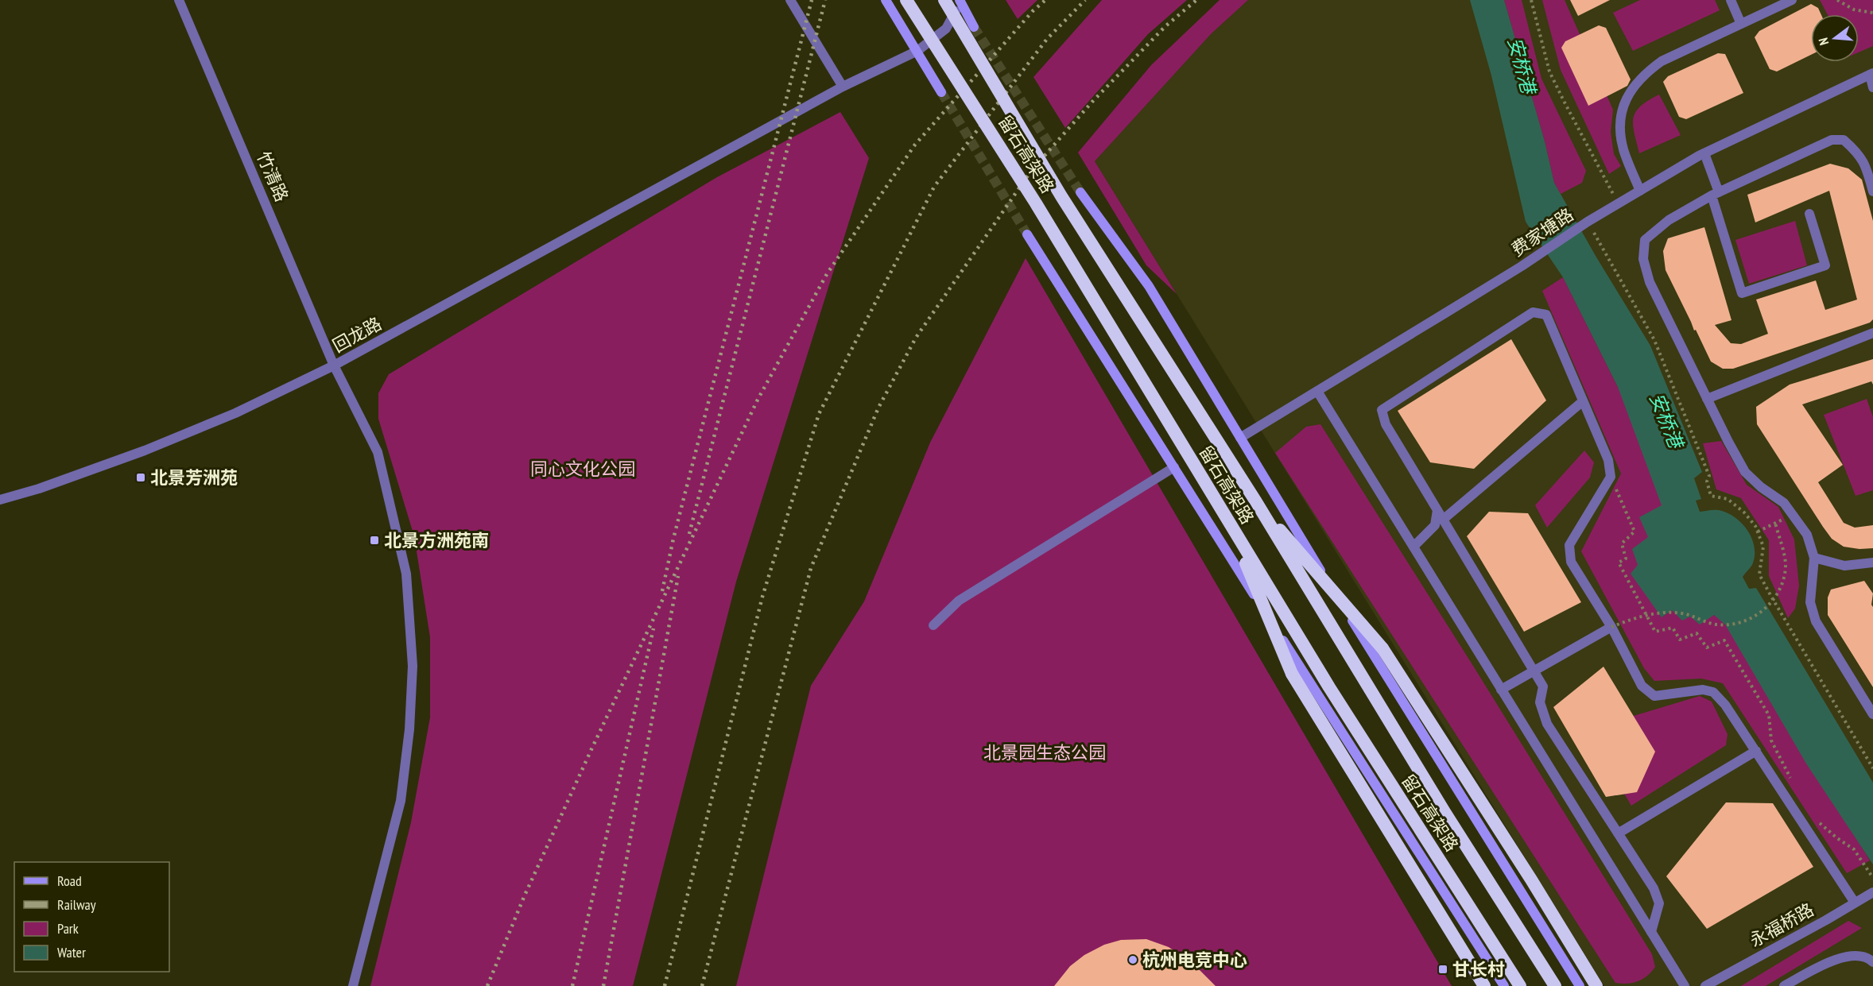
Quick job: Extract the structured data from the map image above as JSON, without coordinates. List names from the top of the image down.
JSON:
{
  "streets": {
    "highway": ["留石高架路"],
    "street": [
      "竹清路",
      "费家塘路",
      "回龙路",
      "永福桥路"
    ]
  },
  "crossings": [
    ["竹清路", "回龙路"]
  ],
  "water": ["安桥港"],
  "parks": ["同心文化公园", "北景园生态公园"],
  "places": {
    "transit": ["北景芳洲苑", "北景方洲苑南", "甘长村"],
    "other": ["杭州电竞中心"]
  },
  "legend": [
    "Road",
    "Railway",
    "Park",
    "Water"
  ],
  "north": "left"
}
